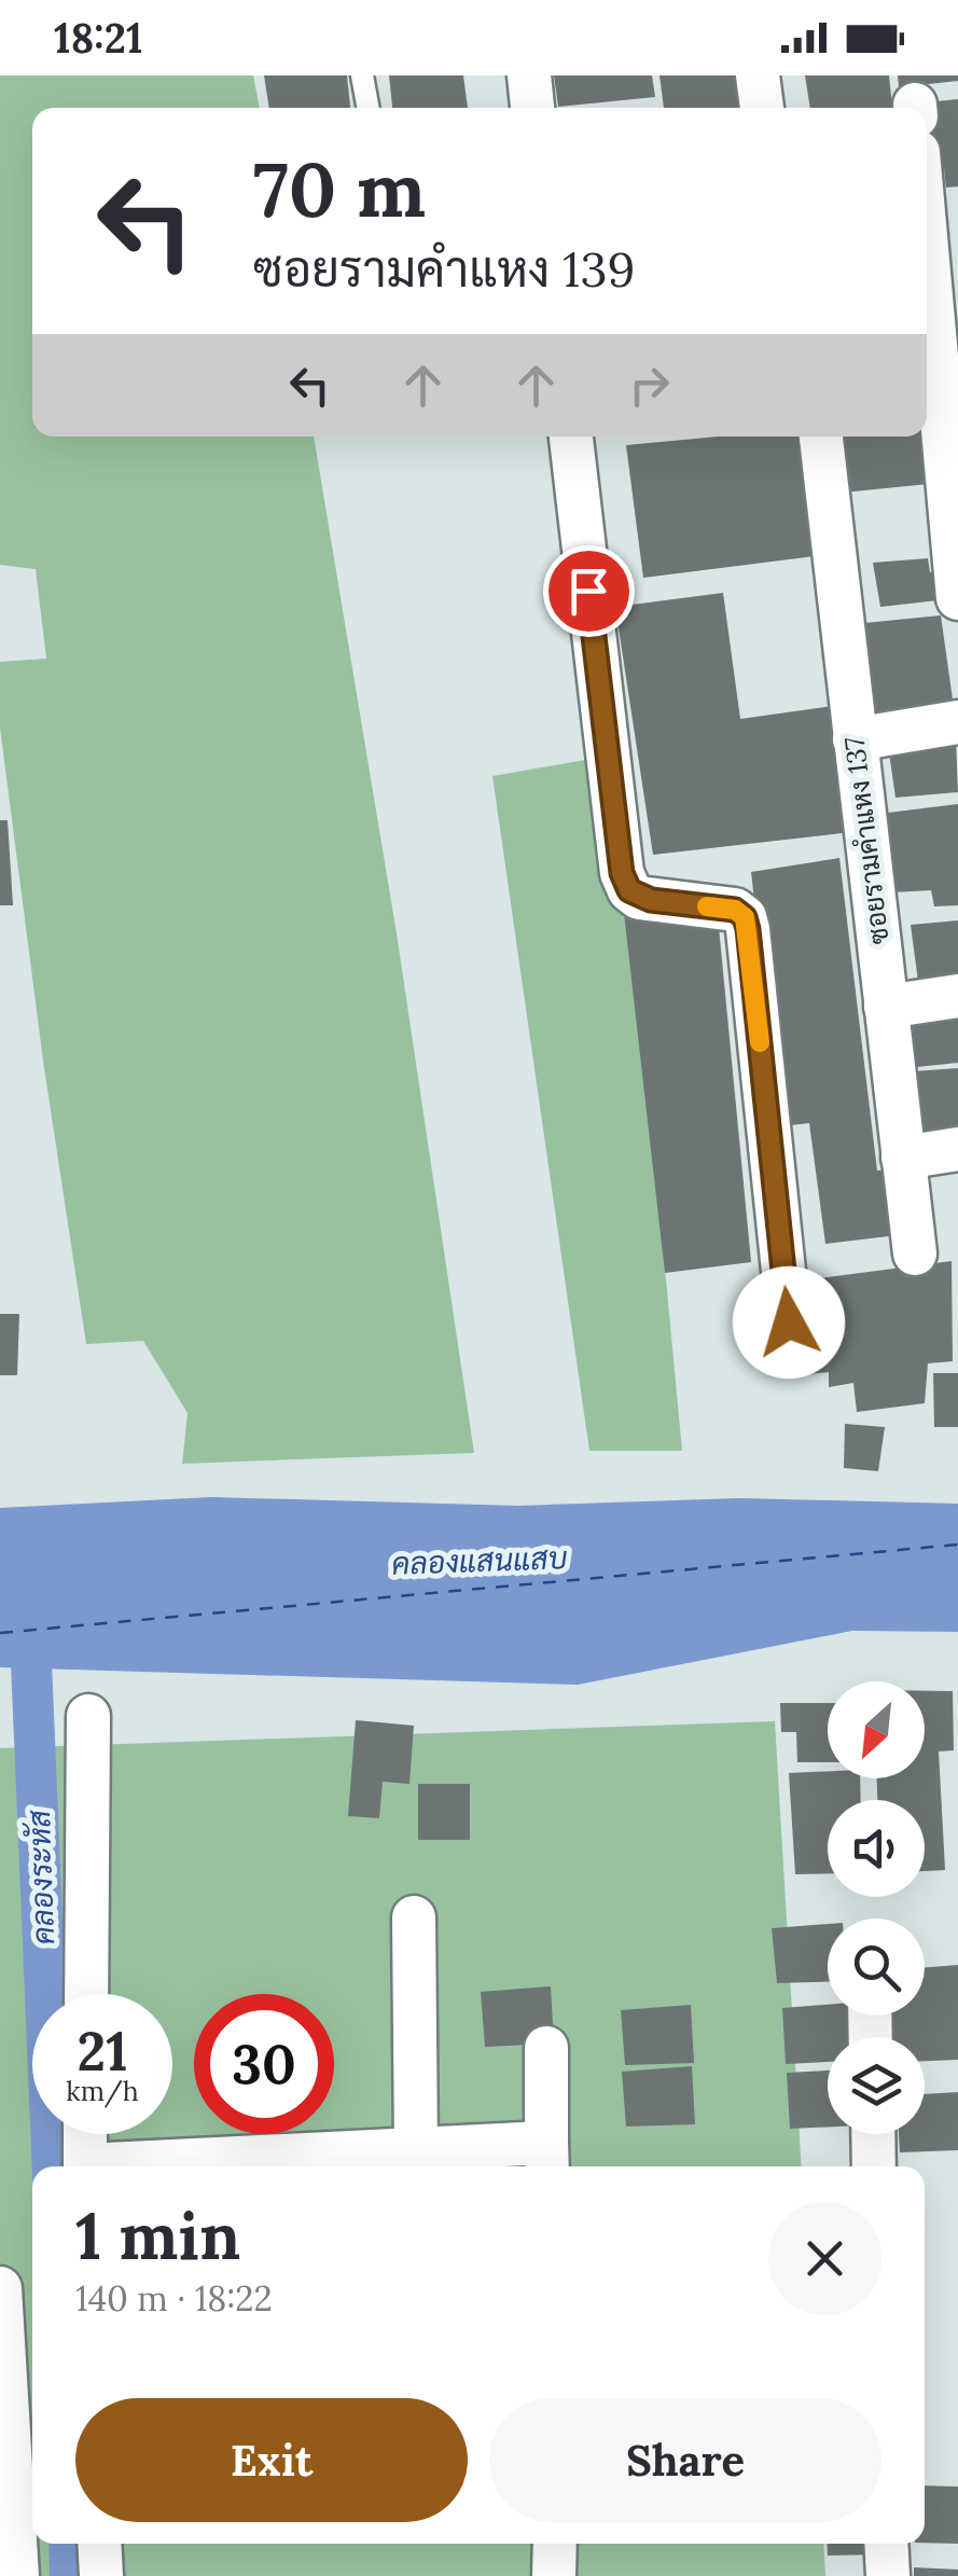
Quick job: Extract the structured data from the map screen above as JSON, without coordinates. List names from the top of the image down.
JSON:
{
  "streets": {
    "street": ["ซอยรามคำแหง 137"]
  },
  "water": ["คลองแสนแสบ", "คลองระหัส"],
  "north": "bottom left",
  "page": {
    "status": "18:21",
    "turn": ["70 m", "ซอยรามคำแหง 139"],
    "speed": "21 km/h",
    "limit": "30",
    "heading": ["1 min", "140 m · 18:22"],
    "buttons": ["Exit", "Share"]
  }
}
